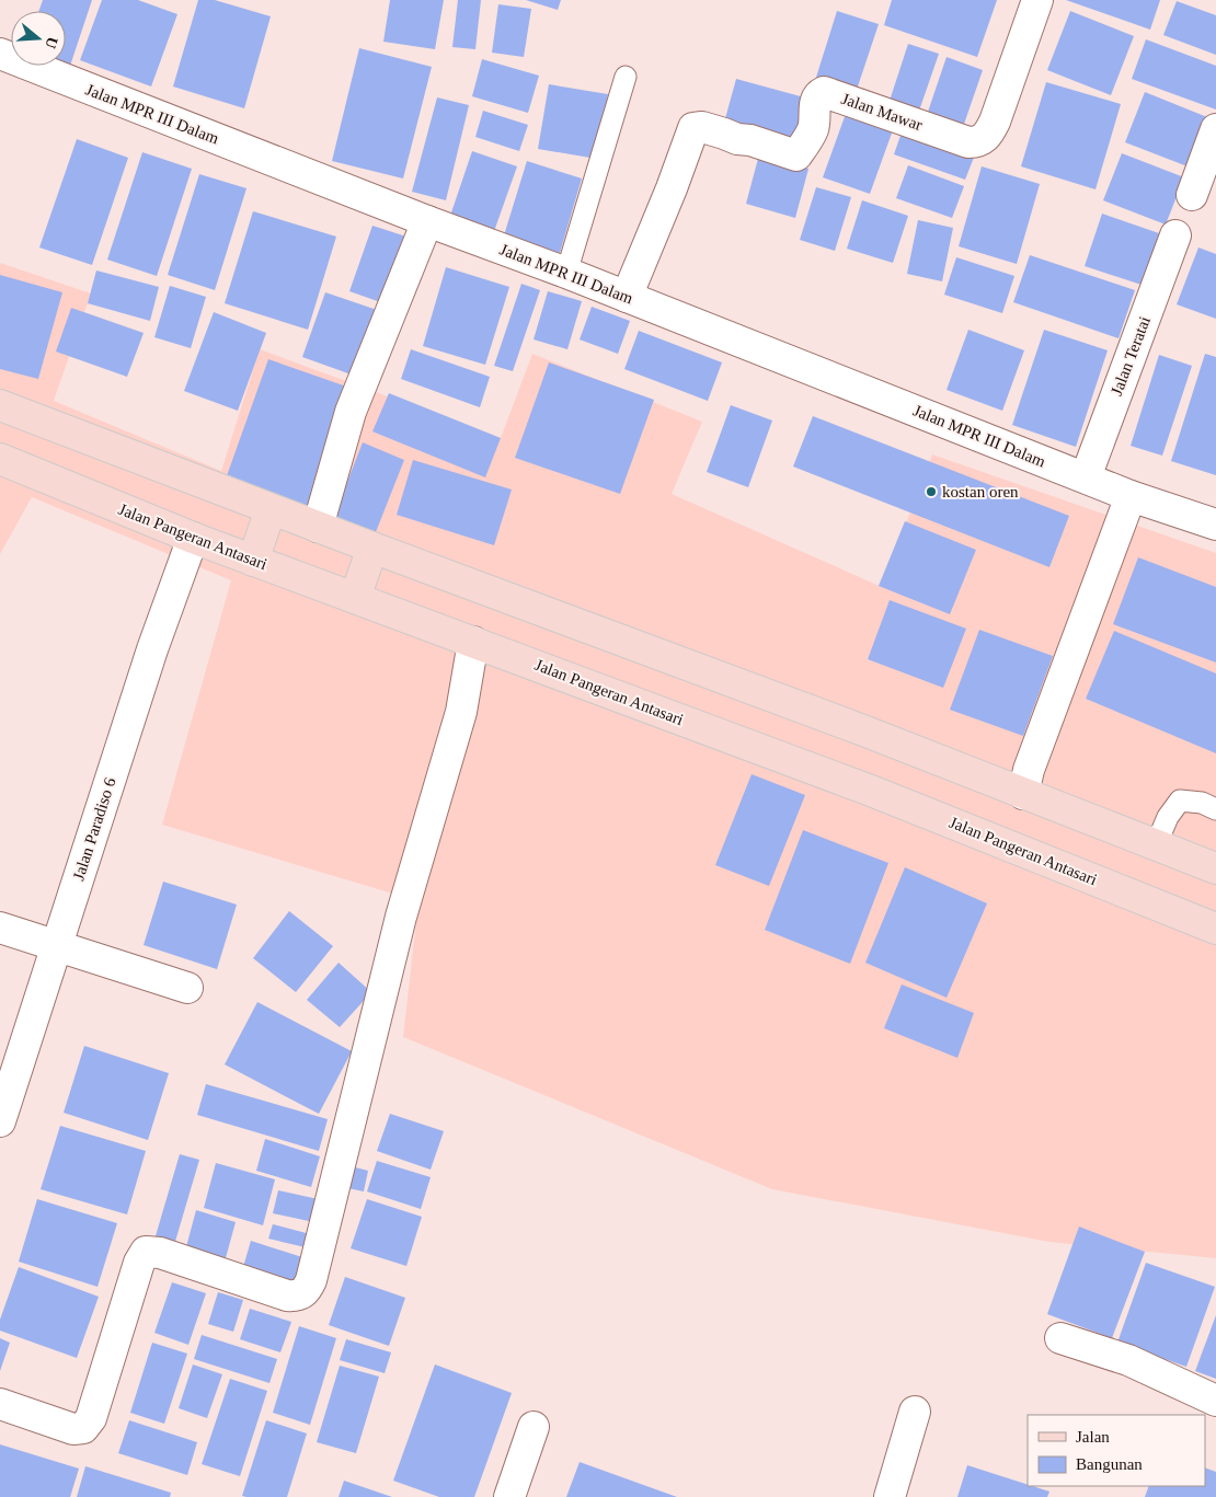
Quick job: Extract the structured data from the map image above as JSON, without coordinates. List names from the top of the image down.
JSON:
{
  "streets": {
    "main road": ["Jalan Pangeran Antasari"],
    "street": [
      "Jalan Mawar",
      "Jalan MPR III Dalam",
      "Jalan Teratai",
      "Jalan Paradiso 6"
    ]
  },
  "crossings": [
    ["Jalan Mawar", "Jalan MPR III Dalam"],
    ["Jalan MPR III Dalam", "Jalan Teratai"],
    ["Jalan Pangeran Antasari", "Jalan Paradiso 6"]
  ],
  "places": ["kostan oren"],
  "legend": ["Jalan", "Bangunan"],
  "north": "right"
}
